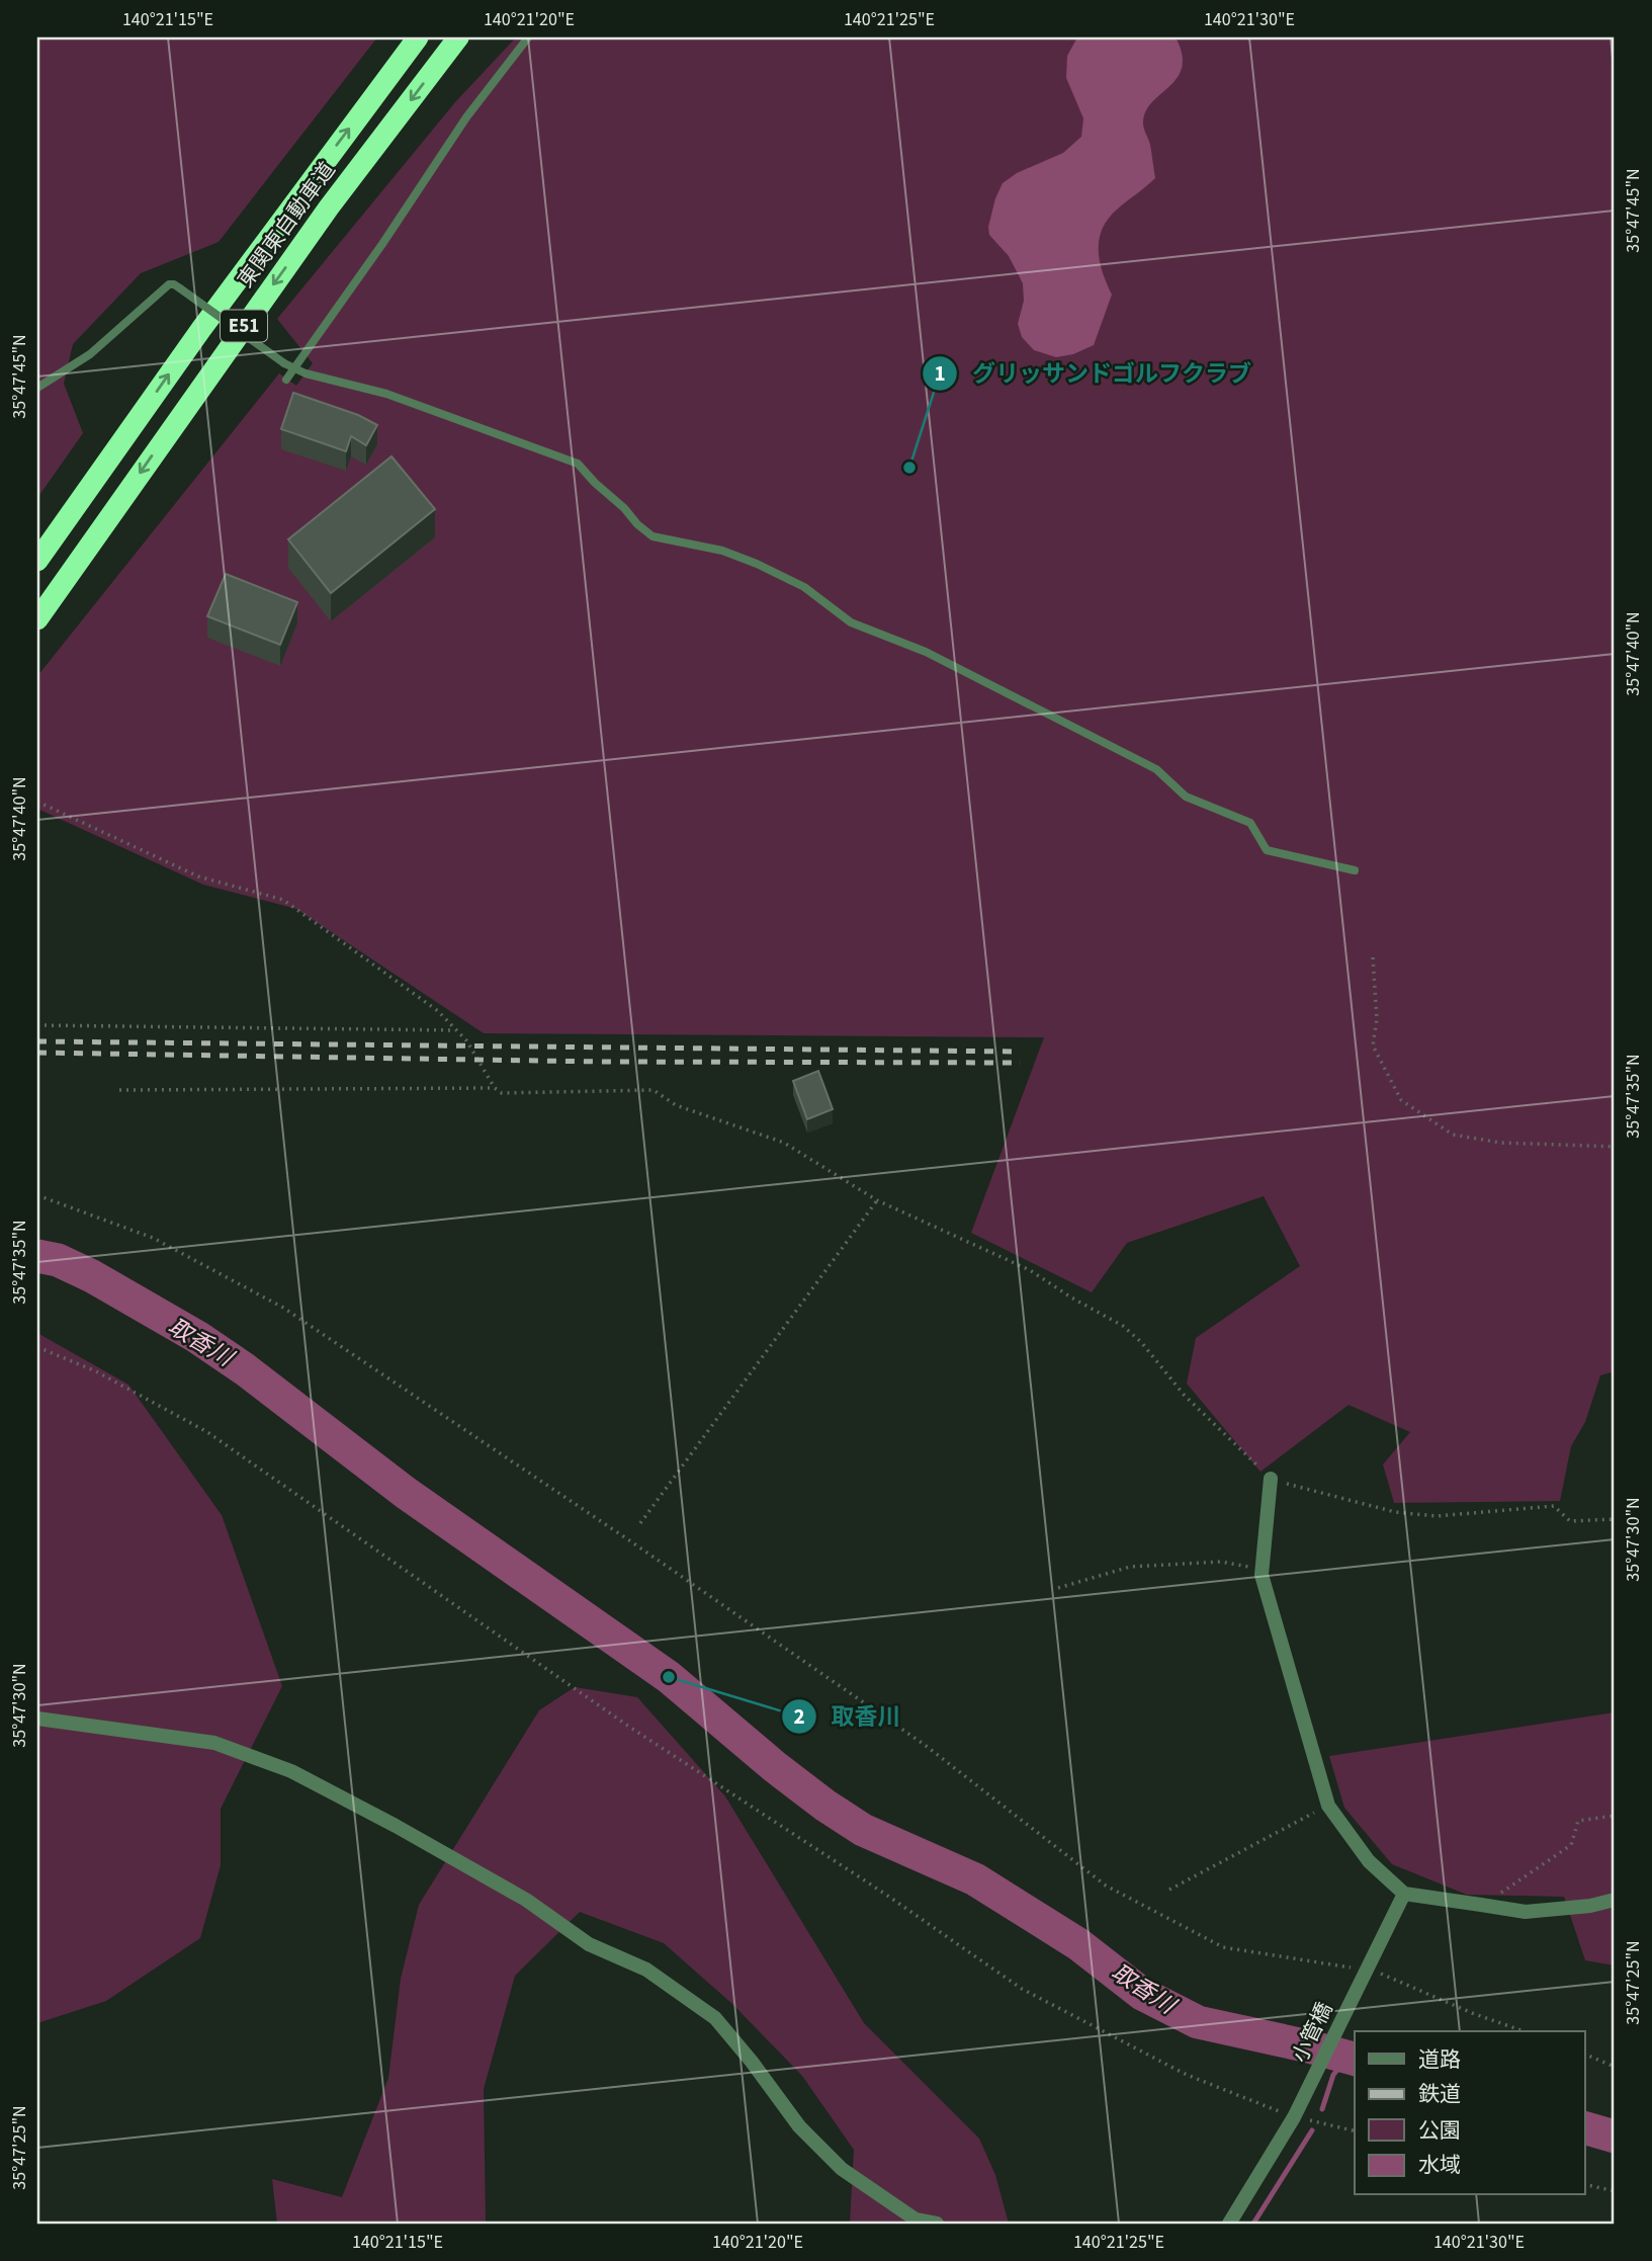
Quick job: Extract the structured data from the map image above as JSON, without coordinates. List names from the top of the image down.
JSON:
{
  "streets": {
    "highway": ["東関東自動車道", "E51"],
    "street": ["小管橋"]
  },
  "water": ["取香川"],
  "places": ["グリッサンドゴルフクラブ", "取香川"],
  "legend": [
    "道路",
    "鉄道",
    "公園",
    "水域"
  ],
  "coordinates": [
    "140°21'15\"E",
    "140°21'20\"E",
    "140°21'25\"E",
    "140°21'30\"E",
    "35°47'45\"N",
    "35°47'40\"N",
    "35°47'35\"N",
    "35°47'30\"N",
    "35°47'25\"N"
  ]
}
